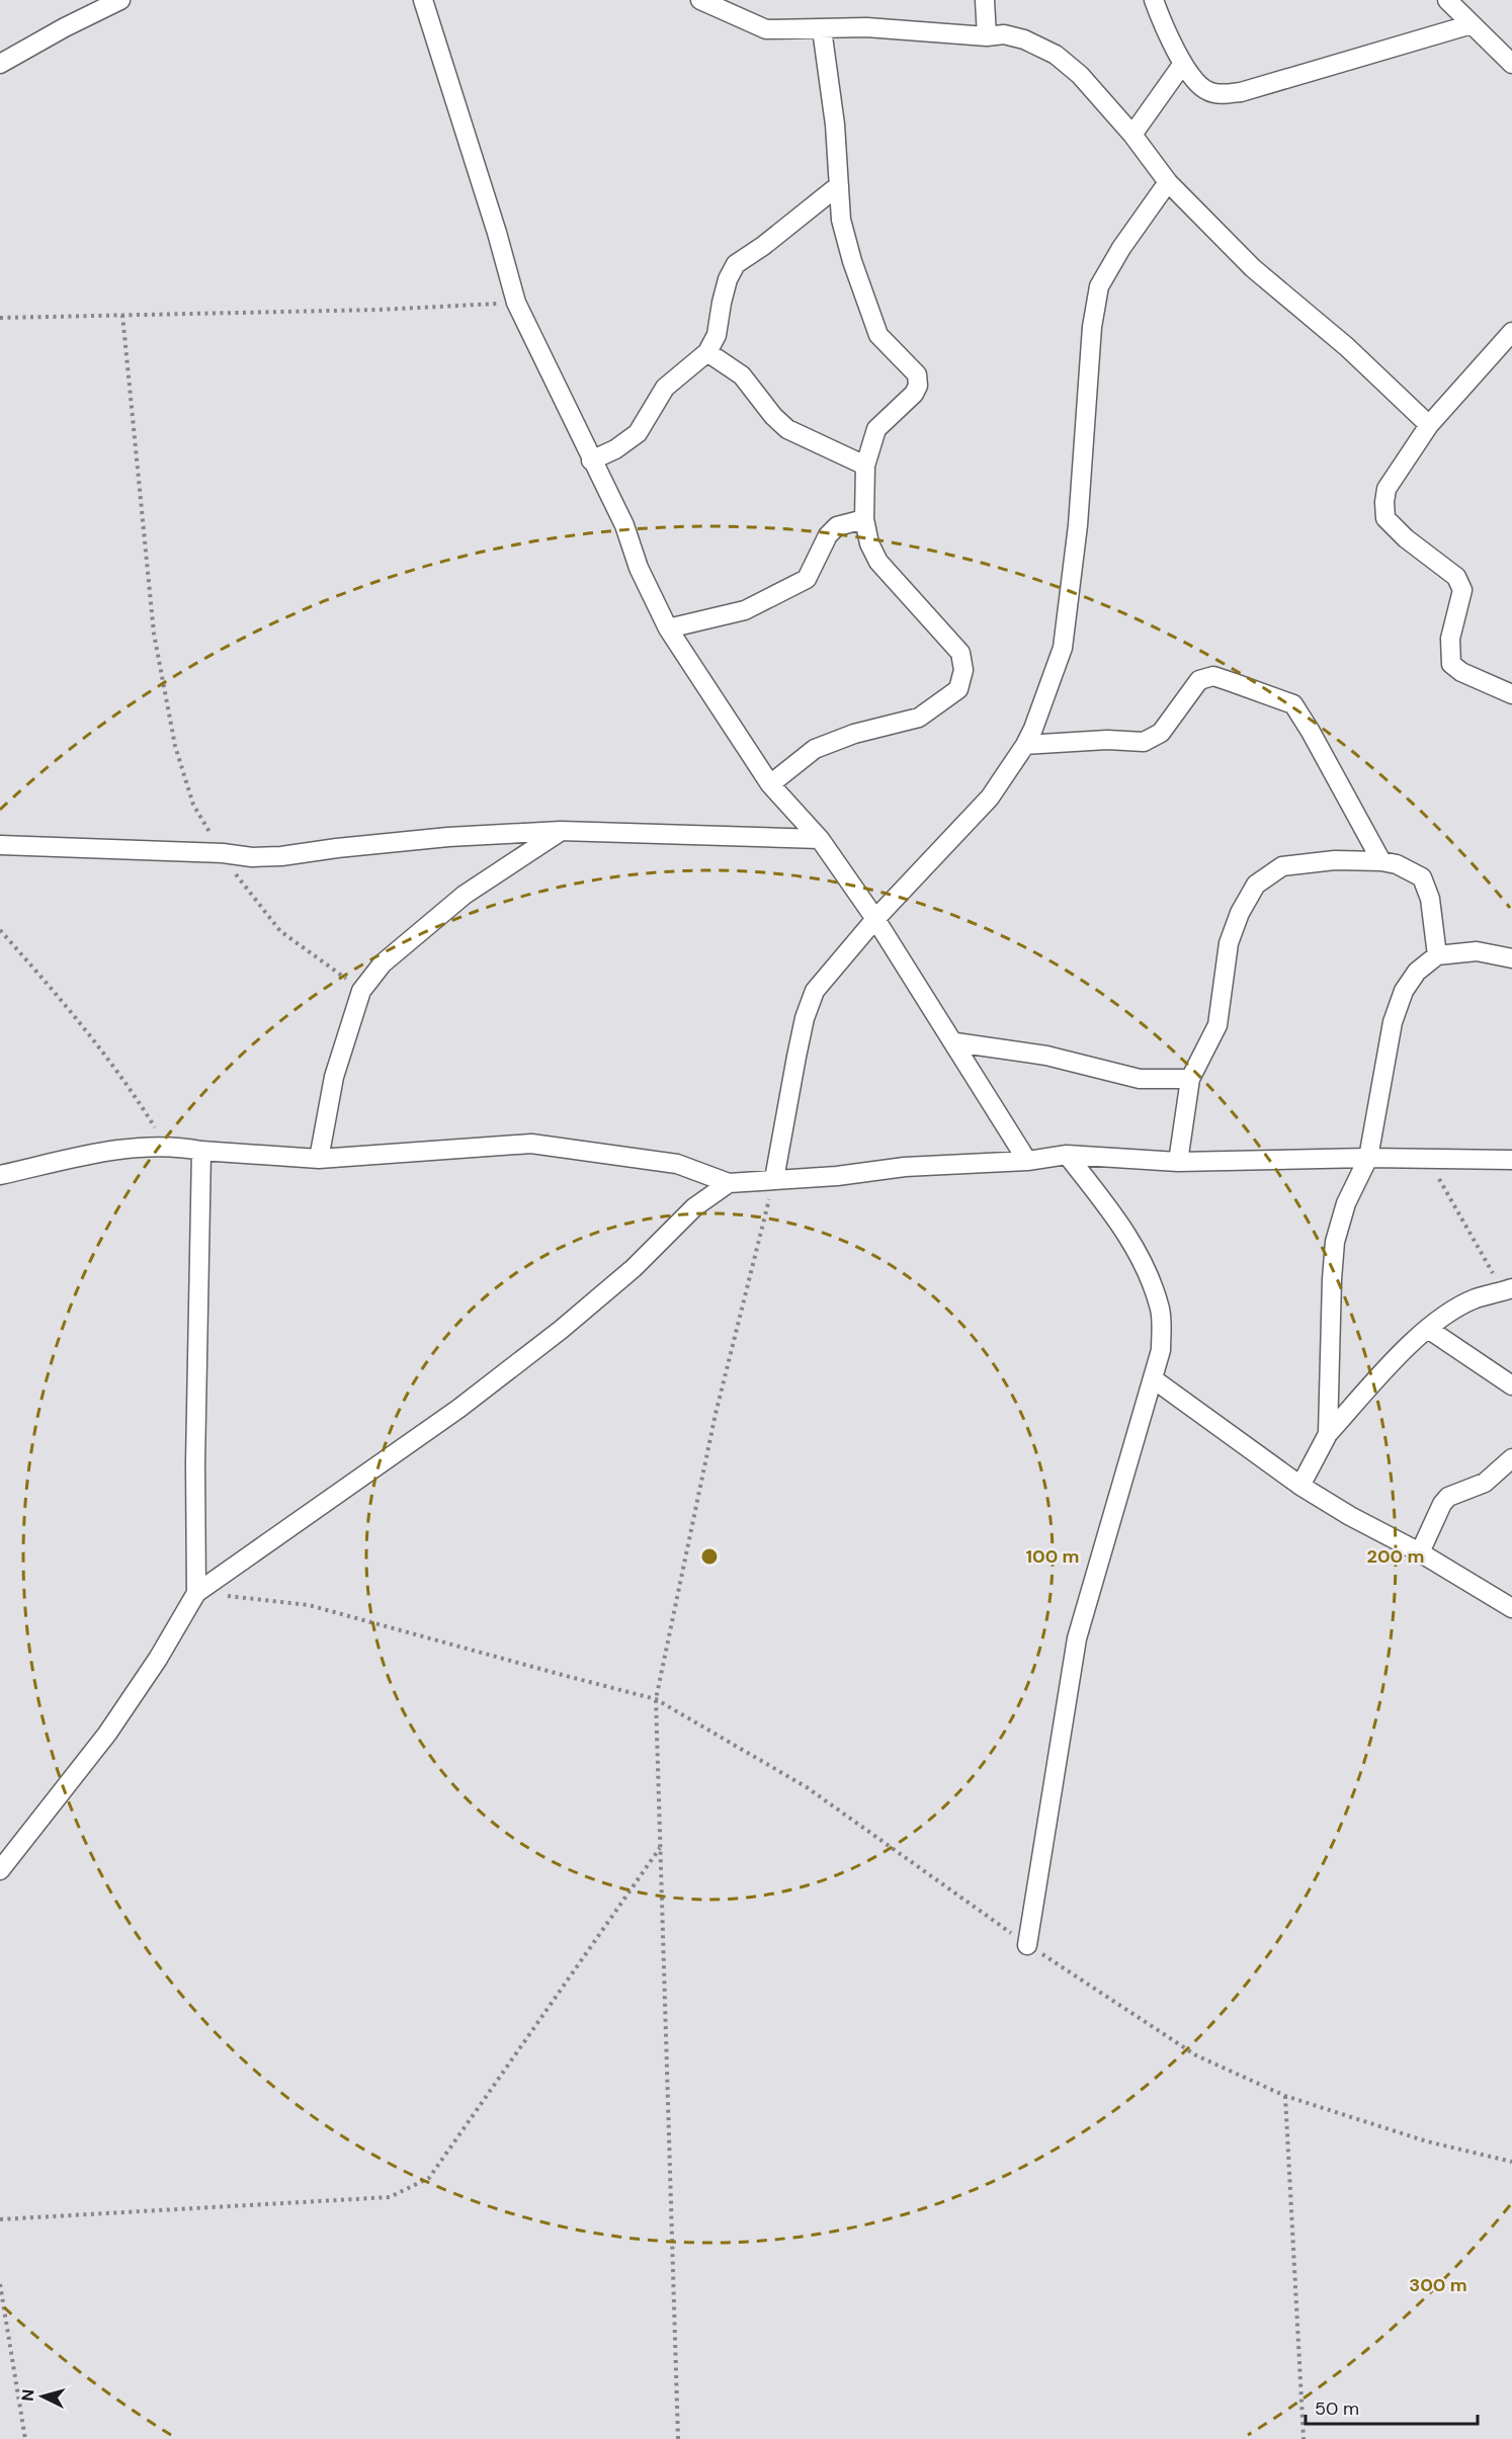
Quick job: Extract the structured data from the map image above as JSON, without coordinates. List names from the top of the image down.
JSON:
{
  "scale_bar": "50 m",
  "north": "left",
  "rings": ["100 m", "200 m", "300 m"]
}
